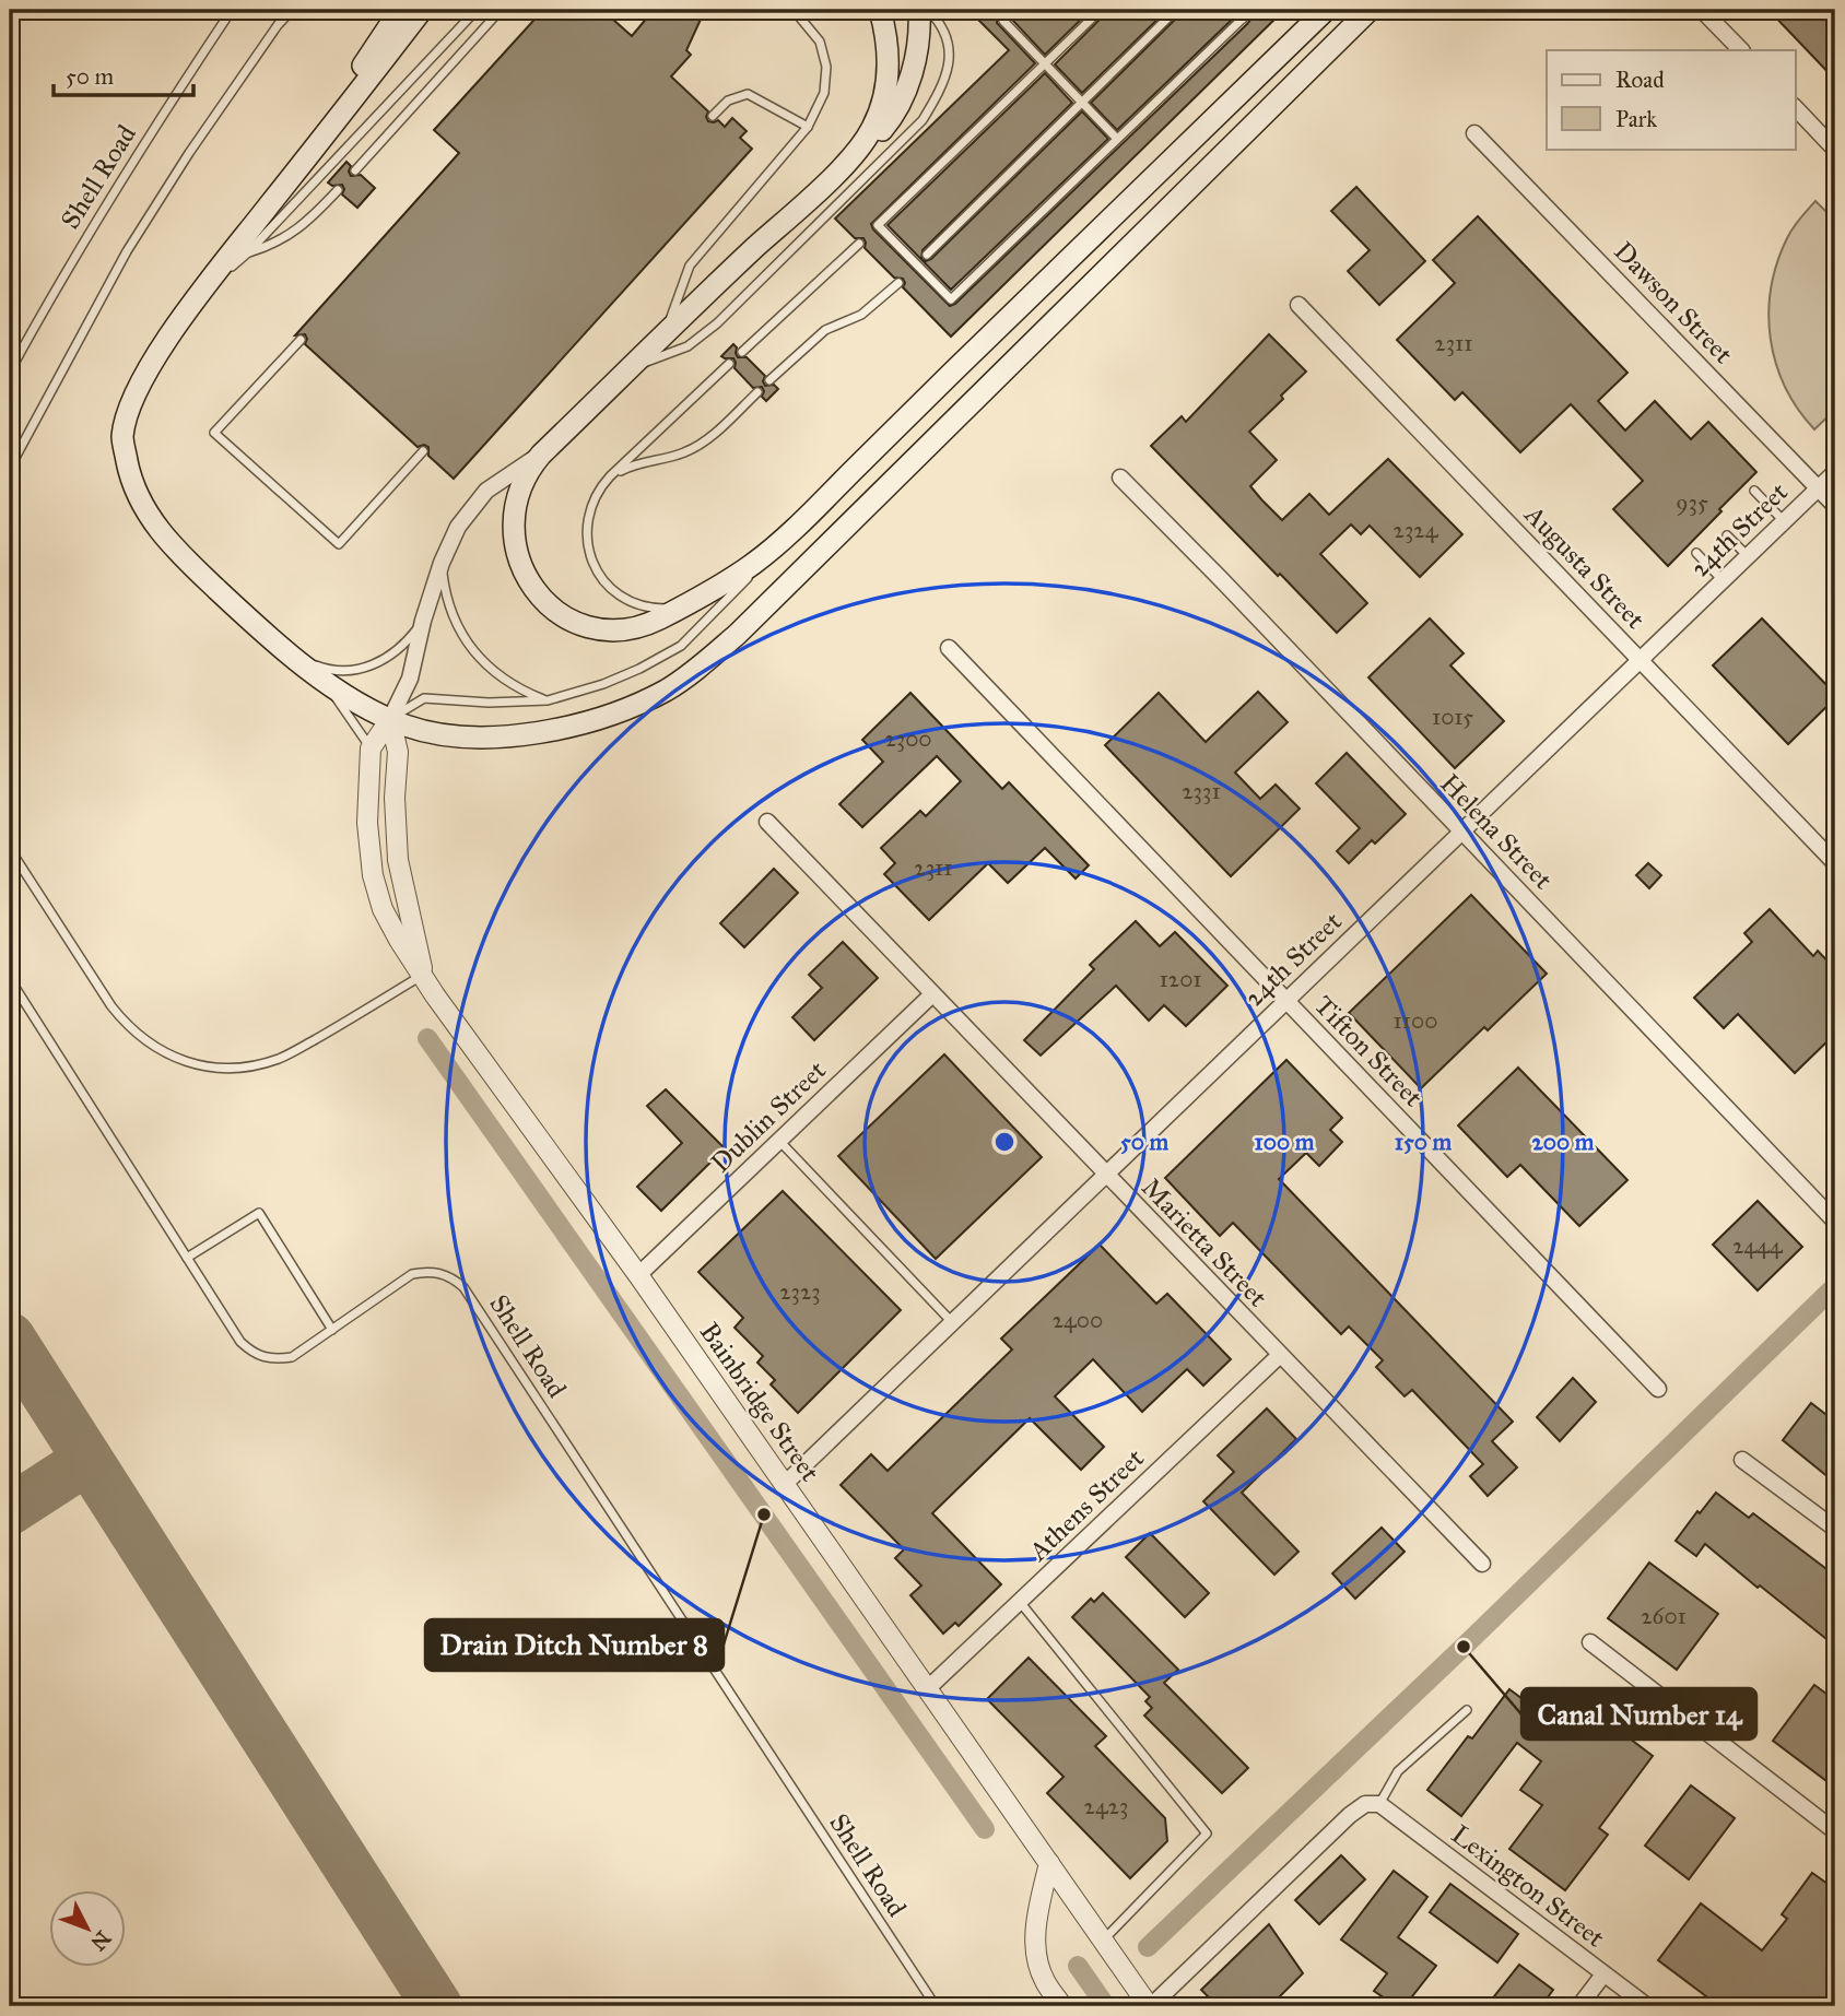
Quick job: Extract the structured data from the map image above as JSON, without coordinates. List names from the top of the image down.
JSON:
{
  "streets": {
    "street": [
      "Dawson Street",
      "24th Street",
      "Augusta Street",
      "Helena Street",
      "Tifton Street",
      "Dublin Street",
      "Marietta Street",
      "Bainbridge Street",
      "Athens Street",
      "Lexington Street"
    ],
    "lane": ["Shell Road"]
  },
  "crossings": [
    ["Dawson Street", "24th Street"],
    ["24th Street", "Augusta Street"],
    ["24th Street", "Helena Street"],
    ["24th Street", "Tifton Street"],
    ["24th Street", "Marietta Street"],
    ["24th Street", "Bainbridge Street"],
    ["Dublin Street", "Marietta Street"],
    ["Dublin Street", "Bainbridge Street"],
    ["Marietta Street", "Athens Street"],
    ["Bainbridge Street", "Athens Street"]
  ],
  "places": ["Drain Ditch Number 8", "Canal Number 14"],
  "house_numbers": [
    "2311",
    "935",
    "2324",
    "1015",
    "2300",
    "2331",
    "2311",
    "1201",
    "1100",
    "2444",
    "2323",
    "2400",
    "2601",
    "2423"
  ],
  "legend": ["Road", "Park"],
  "scale_bar": "50 m",
  "north": "bottom right",
  "rings": [
    "50 m",
    "100 m",
    "150 m",
    "200 m"
  ]
}
